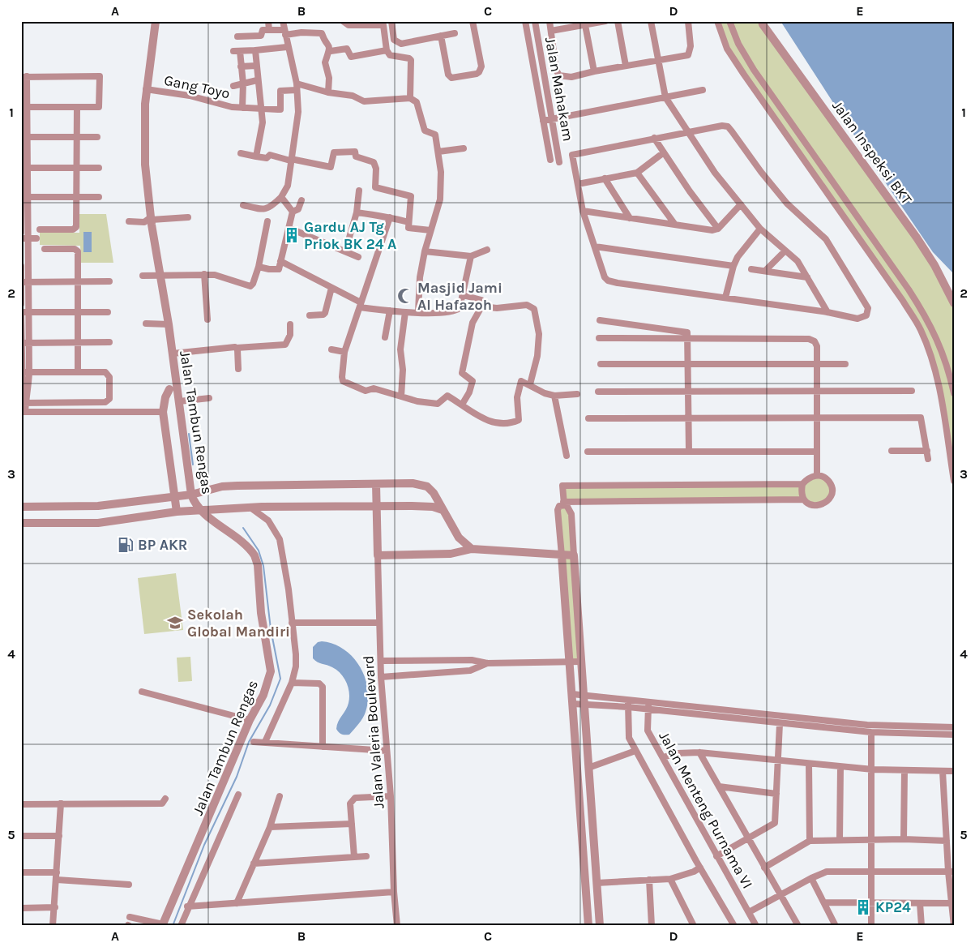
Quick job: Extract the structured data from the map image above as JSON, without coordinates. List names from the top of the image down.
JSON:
{
  "streets": {
    "street": [
      "Gang Toyo",
      "Jalan Mahakam",
      "Jalan Inspeksi BKT",
      "Jalan Tambun Rengas",
      "Jalan Valeria Boulevard",
      "Jalan Menteng Purnama VI"
    ]
  },
  "crossings": [
    ["Gang Toyo", "Jalan Tambun Rengas"]
  ],
  "places": {
    "building": ["Gardu AJ Tg Priok BK 24 A", "KP24"],
    "mosque": ["Masjid Jami Al Hafazoh"],
    "fuel station": ["BP AKR"],
    "school or university": ["Sekolah Global Mandiri"]
  },
  "grid": {
    "columns": [
      "A",
      "B",
      "C",
      "D",
      "E"
    ],
    "rows": [
      "1",
      "2",
      "3",
      "4",
      "5"
    ]
  }
}
